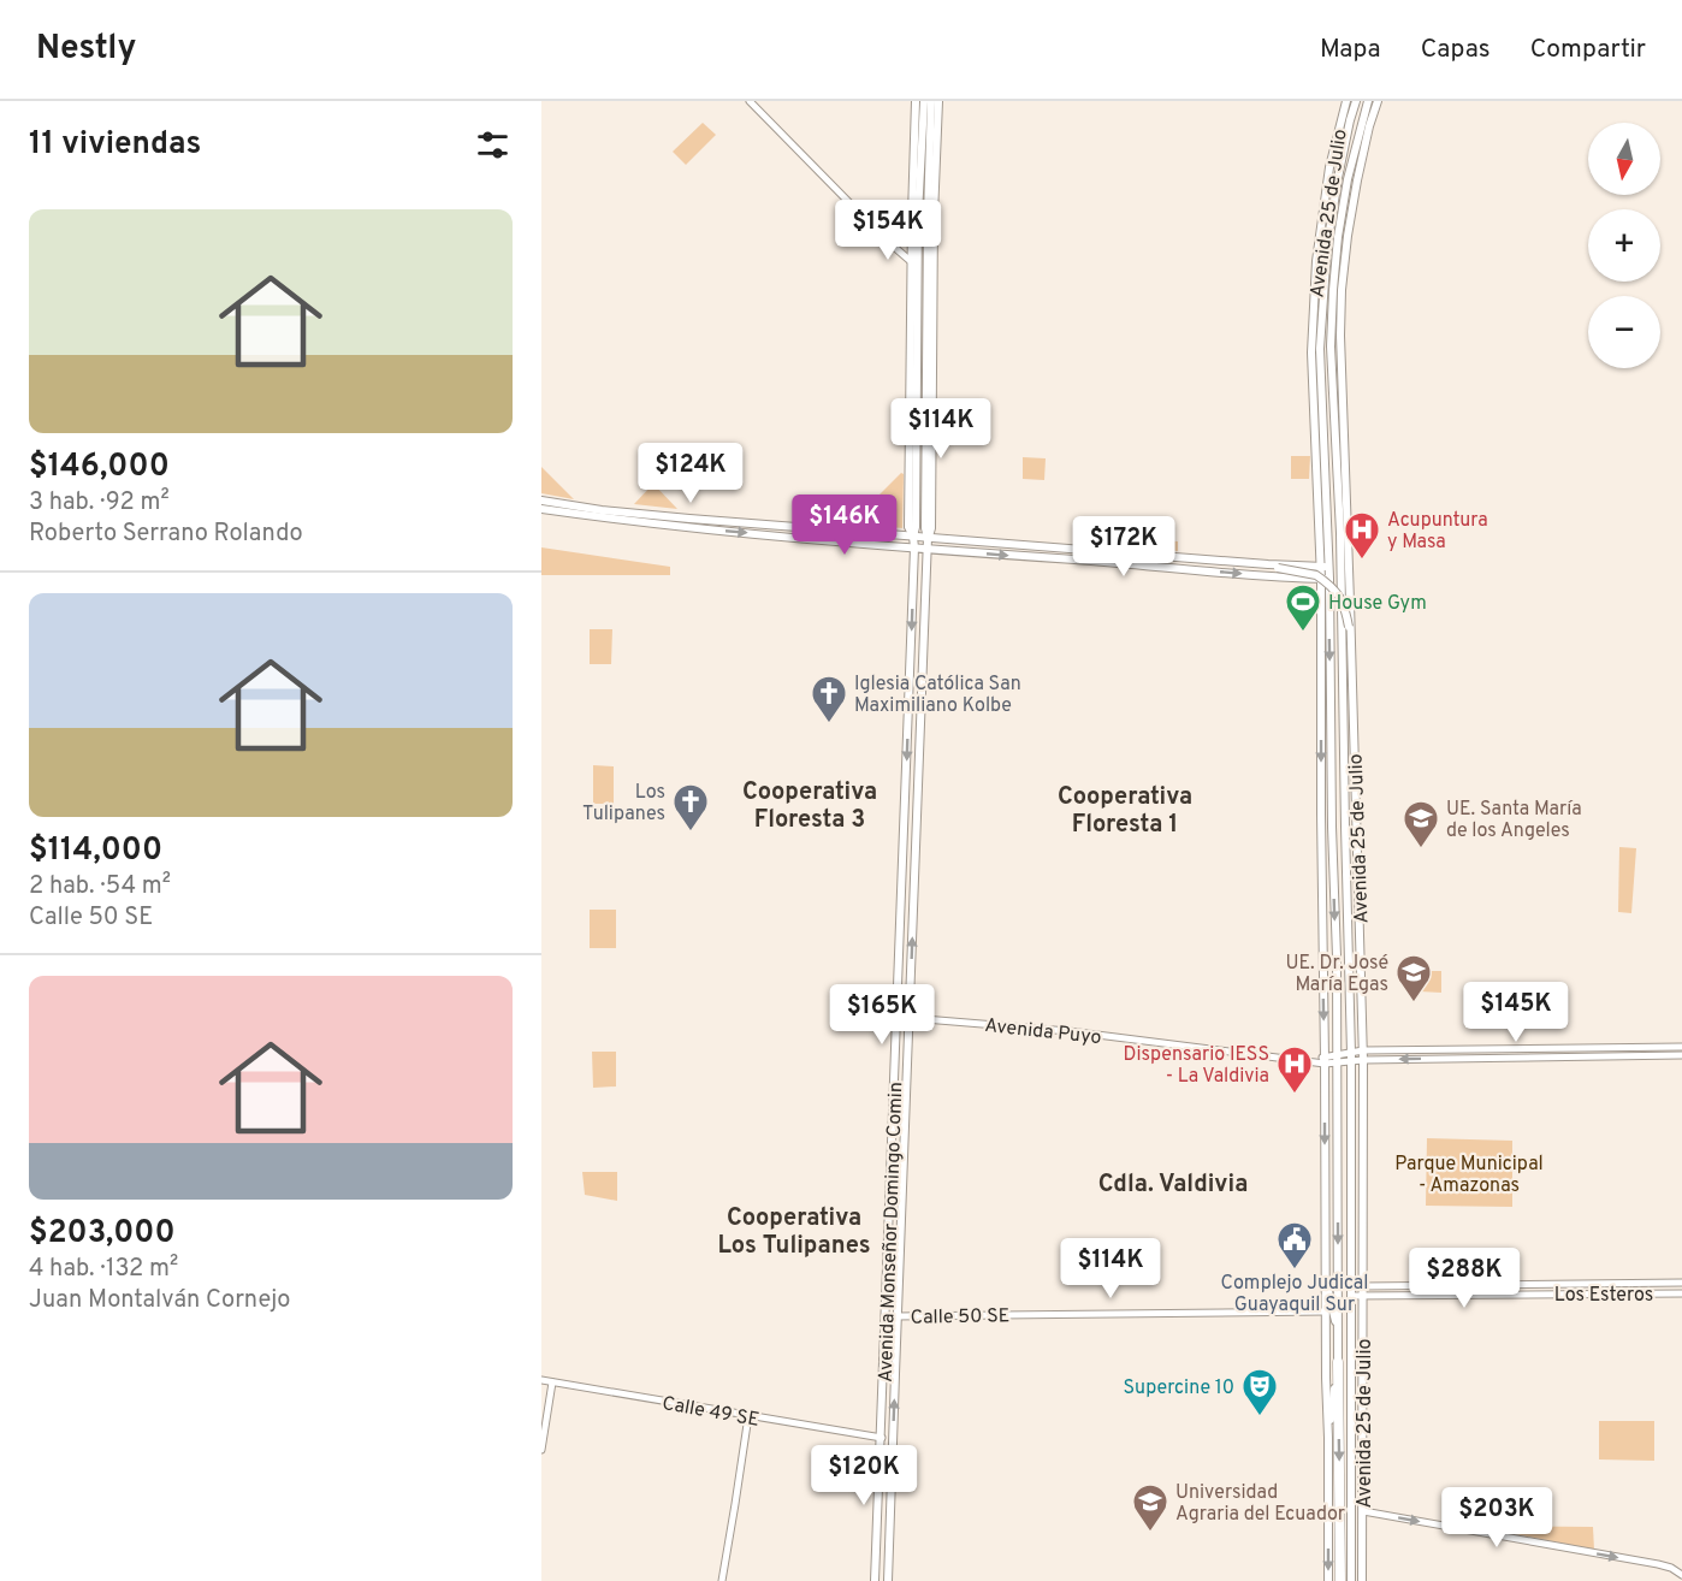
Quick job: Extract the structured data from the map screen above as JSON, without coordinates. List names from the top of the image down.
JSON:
{
  "streets": {
    "main road": ["Avenida 25 de Julio", "Avenida Monseñor Domingo Comin"],
    "street": [
      "Avenida Puyo",
      "Los Esteros",
      "Calle 50 SE",
      "Calle 49 SE"
    ]
  },
  "crossings": [
    ["Avenida 25 de Julio", "Avenida Puyo"],
    ["Avenida 25 de Julio", "Los Esteros"],
    ["Avenida 25 de Julio", "Calle 50 SE"],
    ["Avenida Puyo", "Avenida Monseñor Domingo Comin"],
    ["Avenida Monseñor Domingo Comin", "Calle 50 SE"],
    ["Avenida Monseñor Domingo Comin", "Calle 49 SE"]
  ],
  "districts": [
    "Cooperativa Floresta 3",
    "Cooperativa Floresta 1",
    "Cdla. Valdivia",
    "Cooperativa Los Tulipanes"
  ],
  "parks": ["Parque Municipal - Amazonas"],
  "places": {
    "hospital": ["Acupuntura y Masa", "Dispensario IESS - La Valdivia"],
    "sports": ["House Gym"],
    "church": ["Iglesia Católica San Maximiliano Kolbe", "Los Tulipanes"],
    "school or university": ["UE. Santa María de los Angeles", "UE. Dr. José María Egas", "Universidad Agraria del Ecuador"],
    "public building": ["Complejo Judical Guayaquil Sur"],
    "theatre": ["Supercine 10"]
  },
  "north": "bottom",
  "page": {
    "header": "Nestly",
    "nav": ["Mapa", "Capas", "Compartir"],
    "heading": "11 viviendas",
    "map_buttons": ["+", "−"],
    "list": [
      {
        "name": "$146,000",
        "note": "3 hab. · 92 m² · Roberto Serrano Rolando"
      },
      {
        "name": "$114,000",
        "note": "2 hab. · 54 m² · Calle 50 SE"
      },
      {
        "name": "$203,000",
        "note": "4 hab. · 132 m² · Juan Montalván Cornejo"
      }
    ],
    "price": [
      "$154K",
      "$114K",
      "$124K",
      "$146K",
      "$172K",
      "$145K",
      "$165K",
      "$114K",
      "$288K",
      "$120K",
      "$203K"
    ]
  }
}
